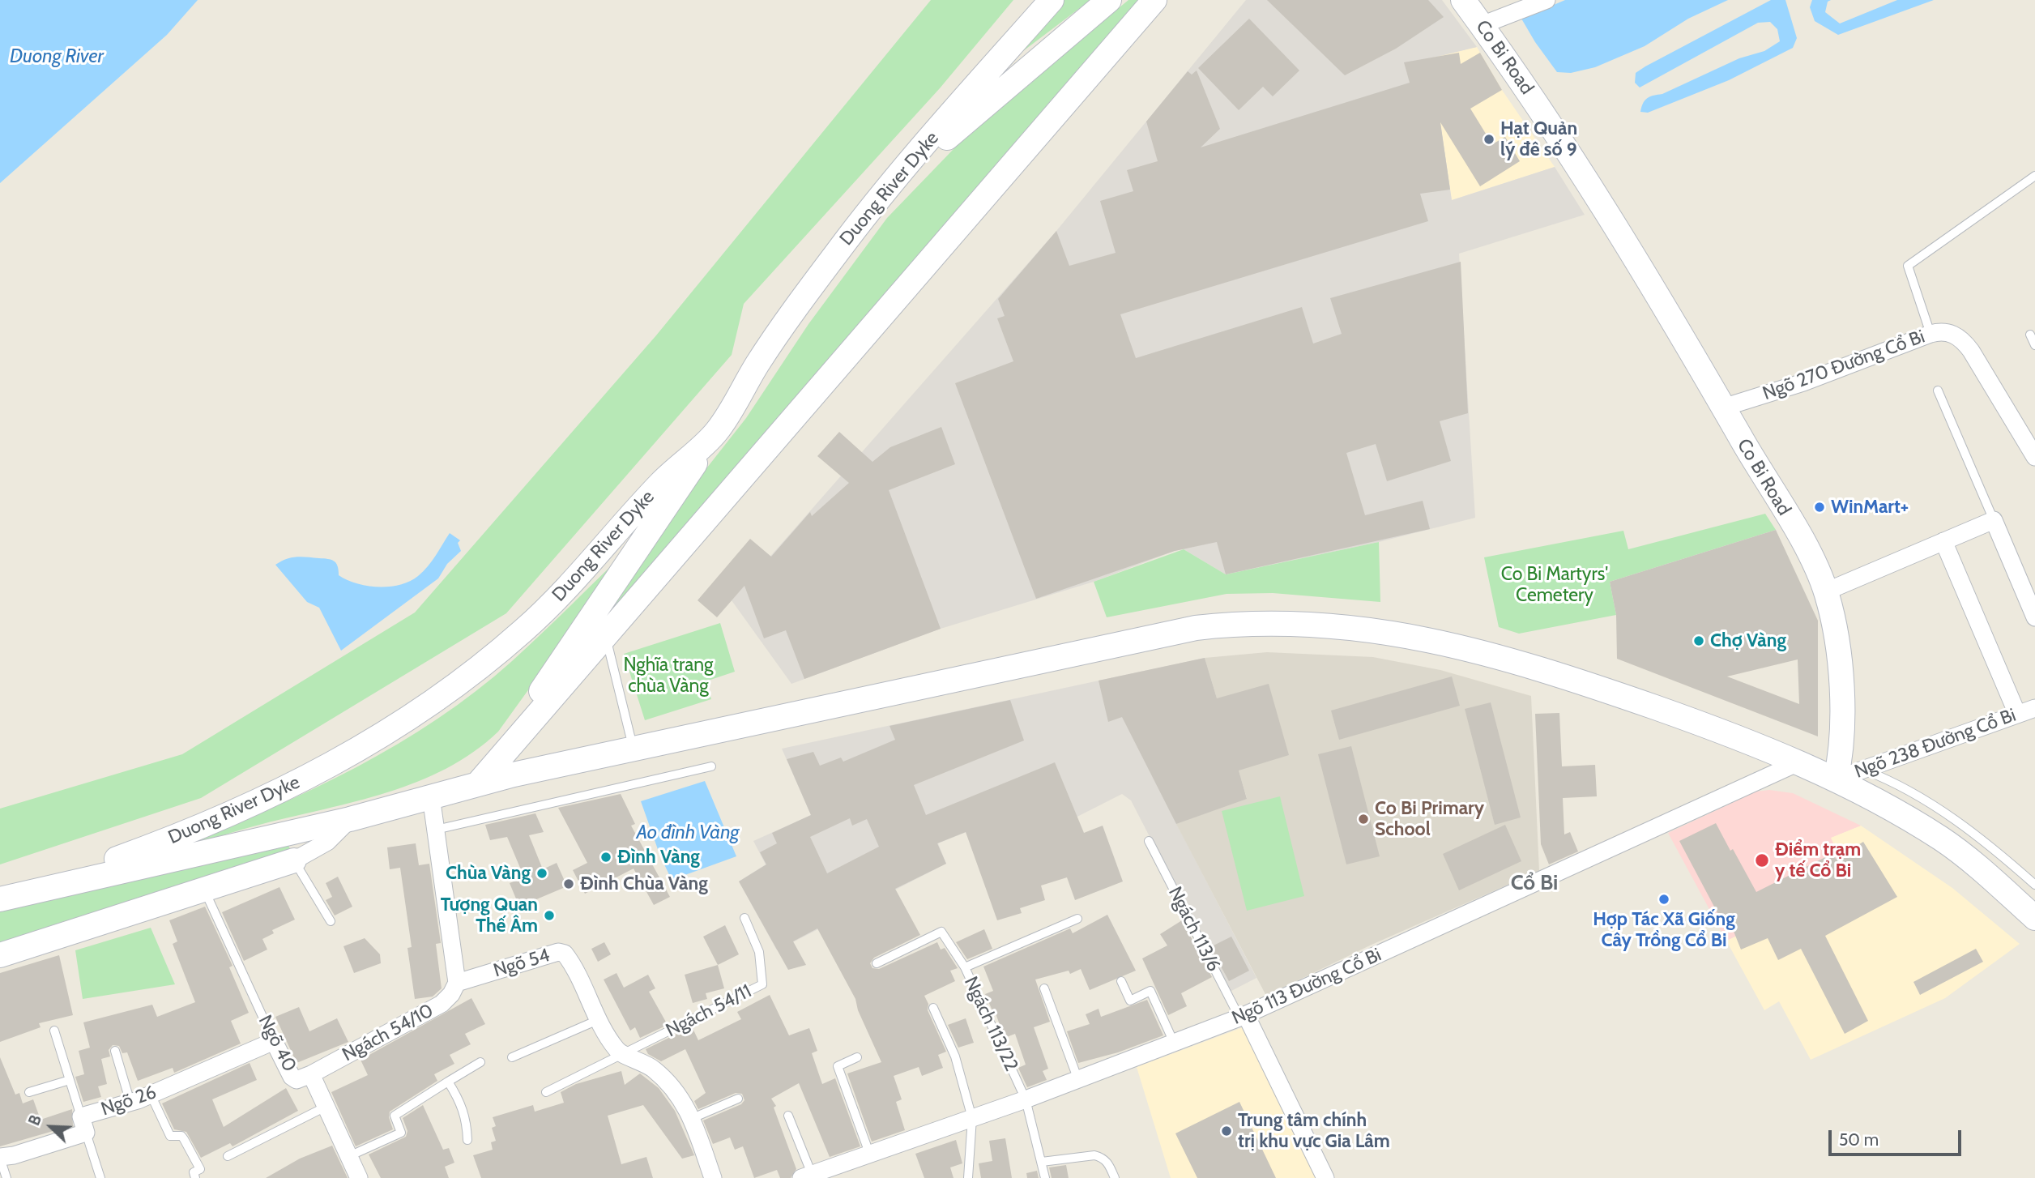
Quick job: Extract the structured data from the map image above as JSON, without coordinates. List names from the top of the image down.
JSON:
{
  "streets": {
    "main road": ["Co Bi Road", "Duong River Dyke"],
    "street": [
      "Ngõ 270 Đường Cổ Bi",
      "Ngõ 238 Đường Cổ Bi",
      "Ngõ 54",
      "Ngõ 113 Đường Cổ Bi",
      "Ngách 54/10",
      "Ngõ 40",
      "Ngõ 26"
    ],
    "lane": ["Ngách 113/6", "Ngách 54/11", "Ngách 113/22"]
  },
  "crossings": [
    ["Co Bi Road", "Ngõ 270 Đường Cổ Bi"],
    ["Co Bi Road", "Ngõ 238 Đường Cổ Bi"],
    ["Ngách 113/6", "Ngõ 113 Đường Cổ Bi"],
    ["Ngõ 54", "Ngách 54/11"],
    ["Ngõ 54", "Ngách 54/10"],
    ["Ngõ 113 Đường Cổ Bi", "Ngách 113/22"],
    ["Ngách 54/10", "Ngõ 40"],
    ["Ngõ 40", "Ngõ 26"]
  ],
  "districts": ["Cổ Bi"],
  "water": ["Duong River", "Ao đình Vàng"],
  "parks": ["Co Bi Martyrs' Cemetery", "Nghĩa trang chùa Vàng"],
  "places": [
    "Hạt Quản lý đê số 9",
    "WinMart+",
    "Chợ Vàng",
    "Co Bi Primary School",
    "Đình Vàng",
    "Điểm trạm y tế Cổ Bi",
    "Chùa Vàng",
    "Đình Chùa Vàng",
    "Hợp Tác Xã Giống Cây Trồng Cổ Bi",
    "Tượng Quan Thế Âm",
    "Trung tâm chính trị khu vực Gia Lâm"
  ],
  "scale_bar": "50 m",
  "north": "top left"
}
